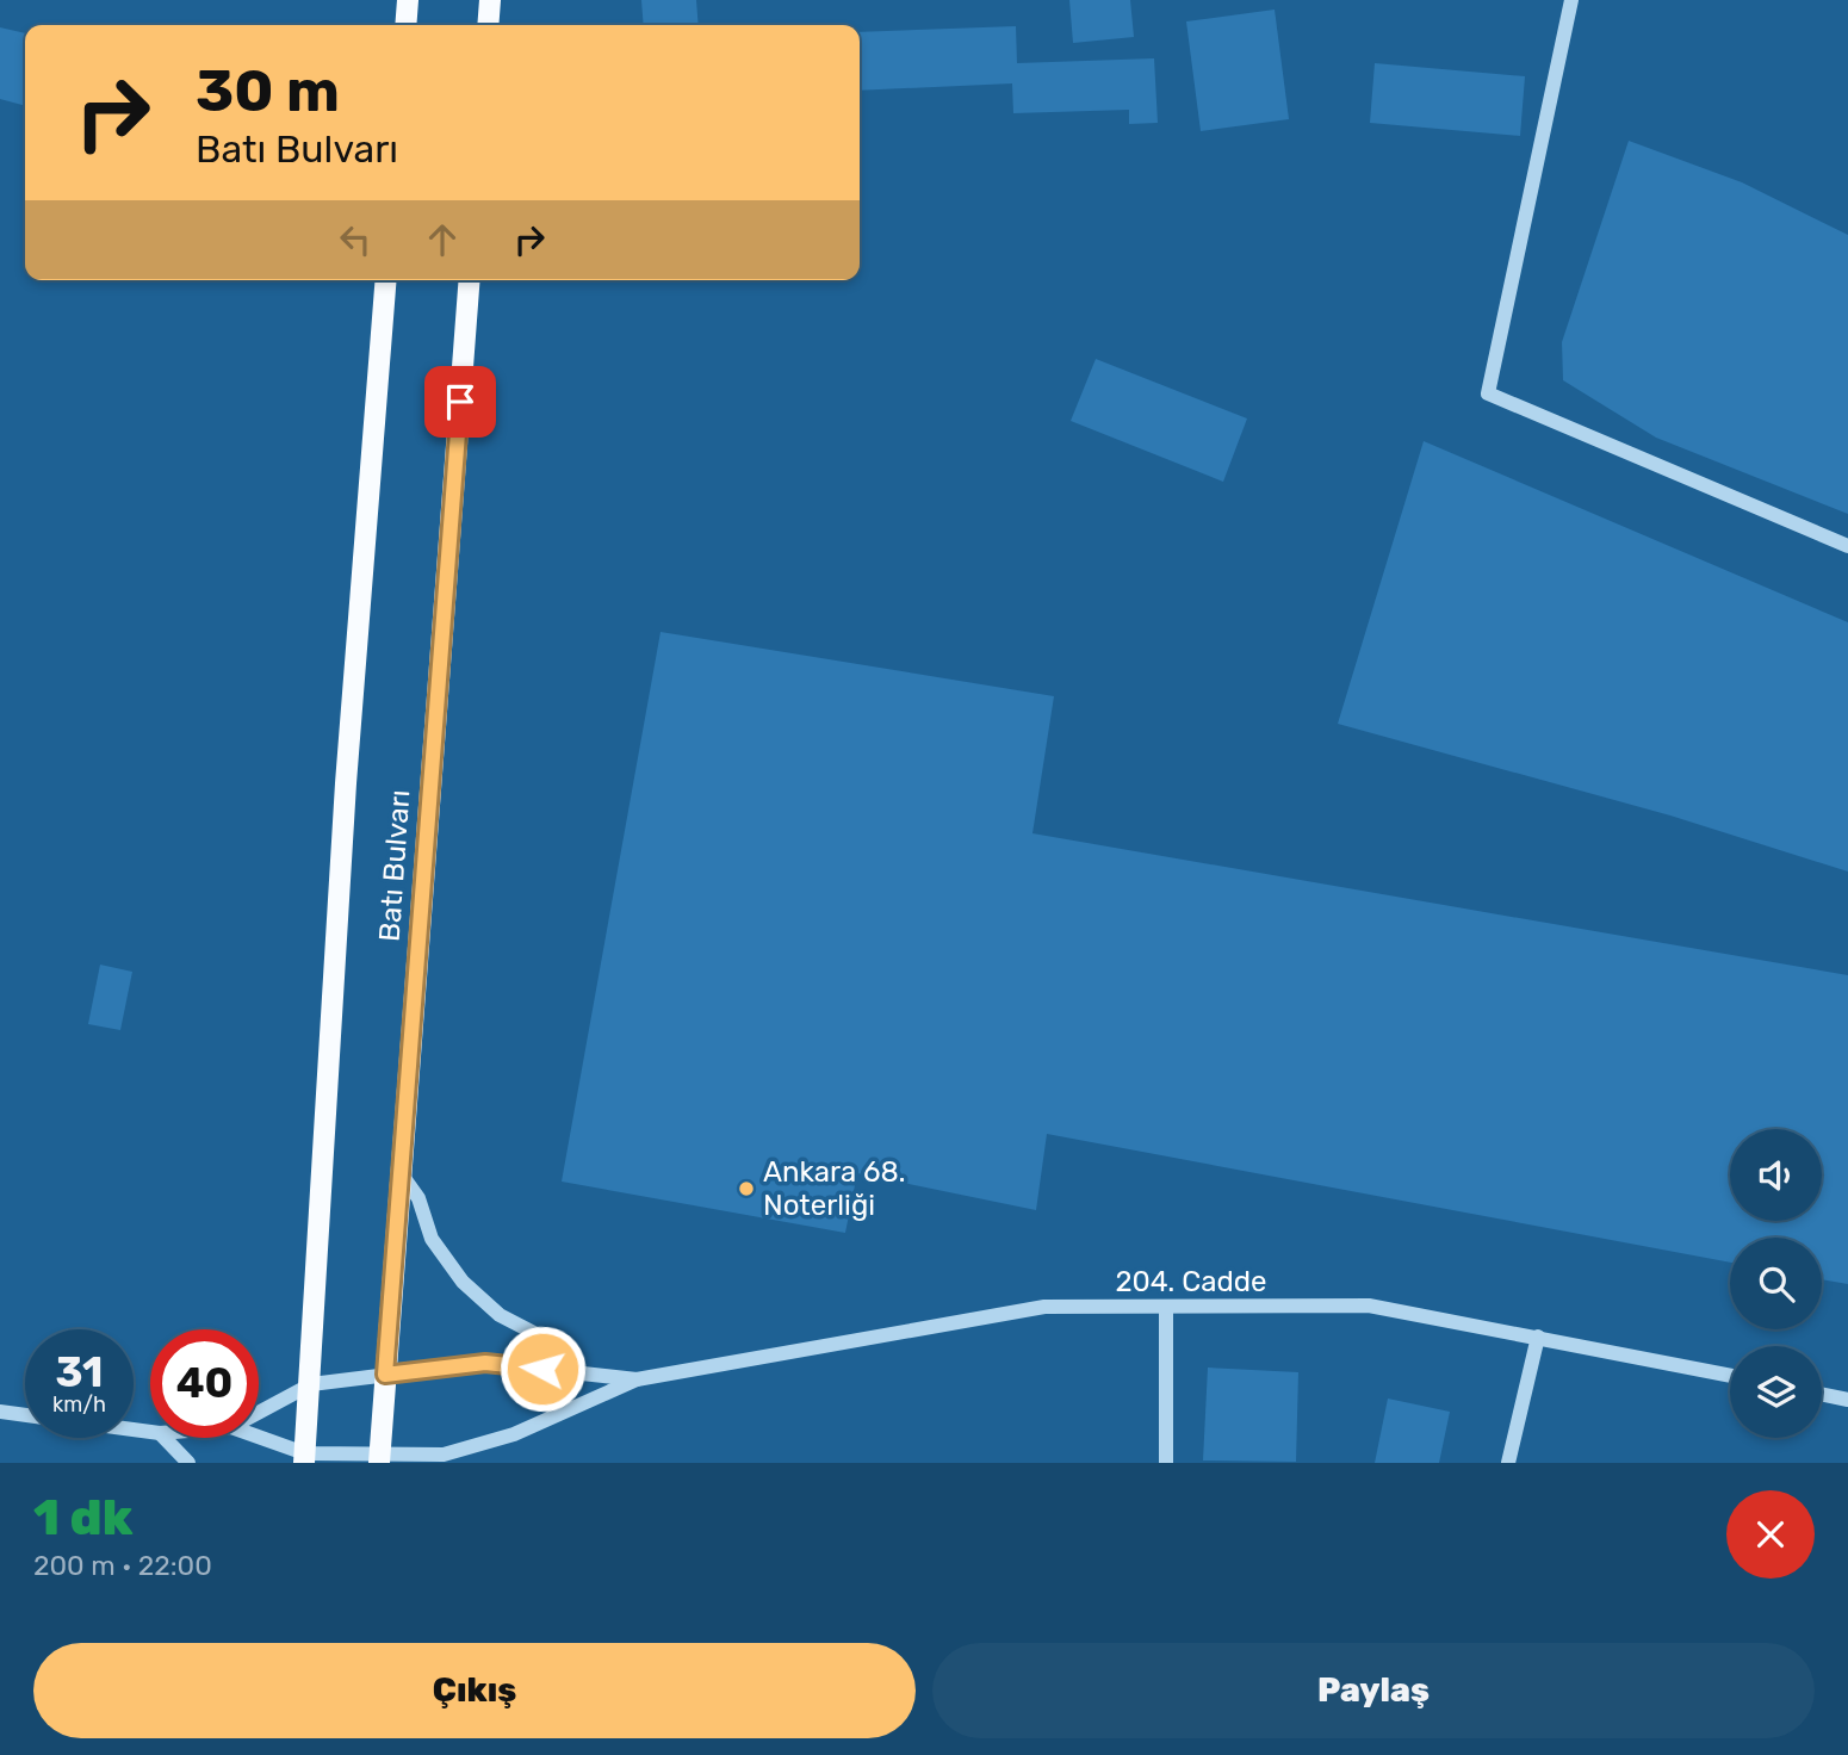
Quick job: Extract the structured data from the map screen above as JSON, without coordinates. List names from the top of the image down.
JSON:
{
  "streets": {
    "main road": ["Batı Bulvarı"],
    "street": ["204. Cadde"]
  },
  "crossings": [
    ["Batı Bulvarı", "204. Cadde"]
  ],
  "places": ["Ankara 68. Noterliği"],
  "page": {
    "turn": ["30 m", "Batı Bulvarı"],
    "speed": "31 km/h",
    "limit": "40",
    "heading": ["1 dk", "200 m · 22:00"],
    "buttons": ["Çıkış", "Paylaş"]
  }
}
